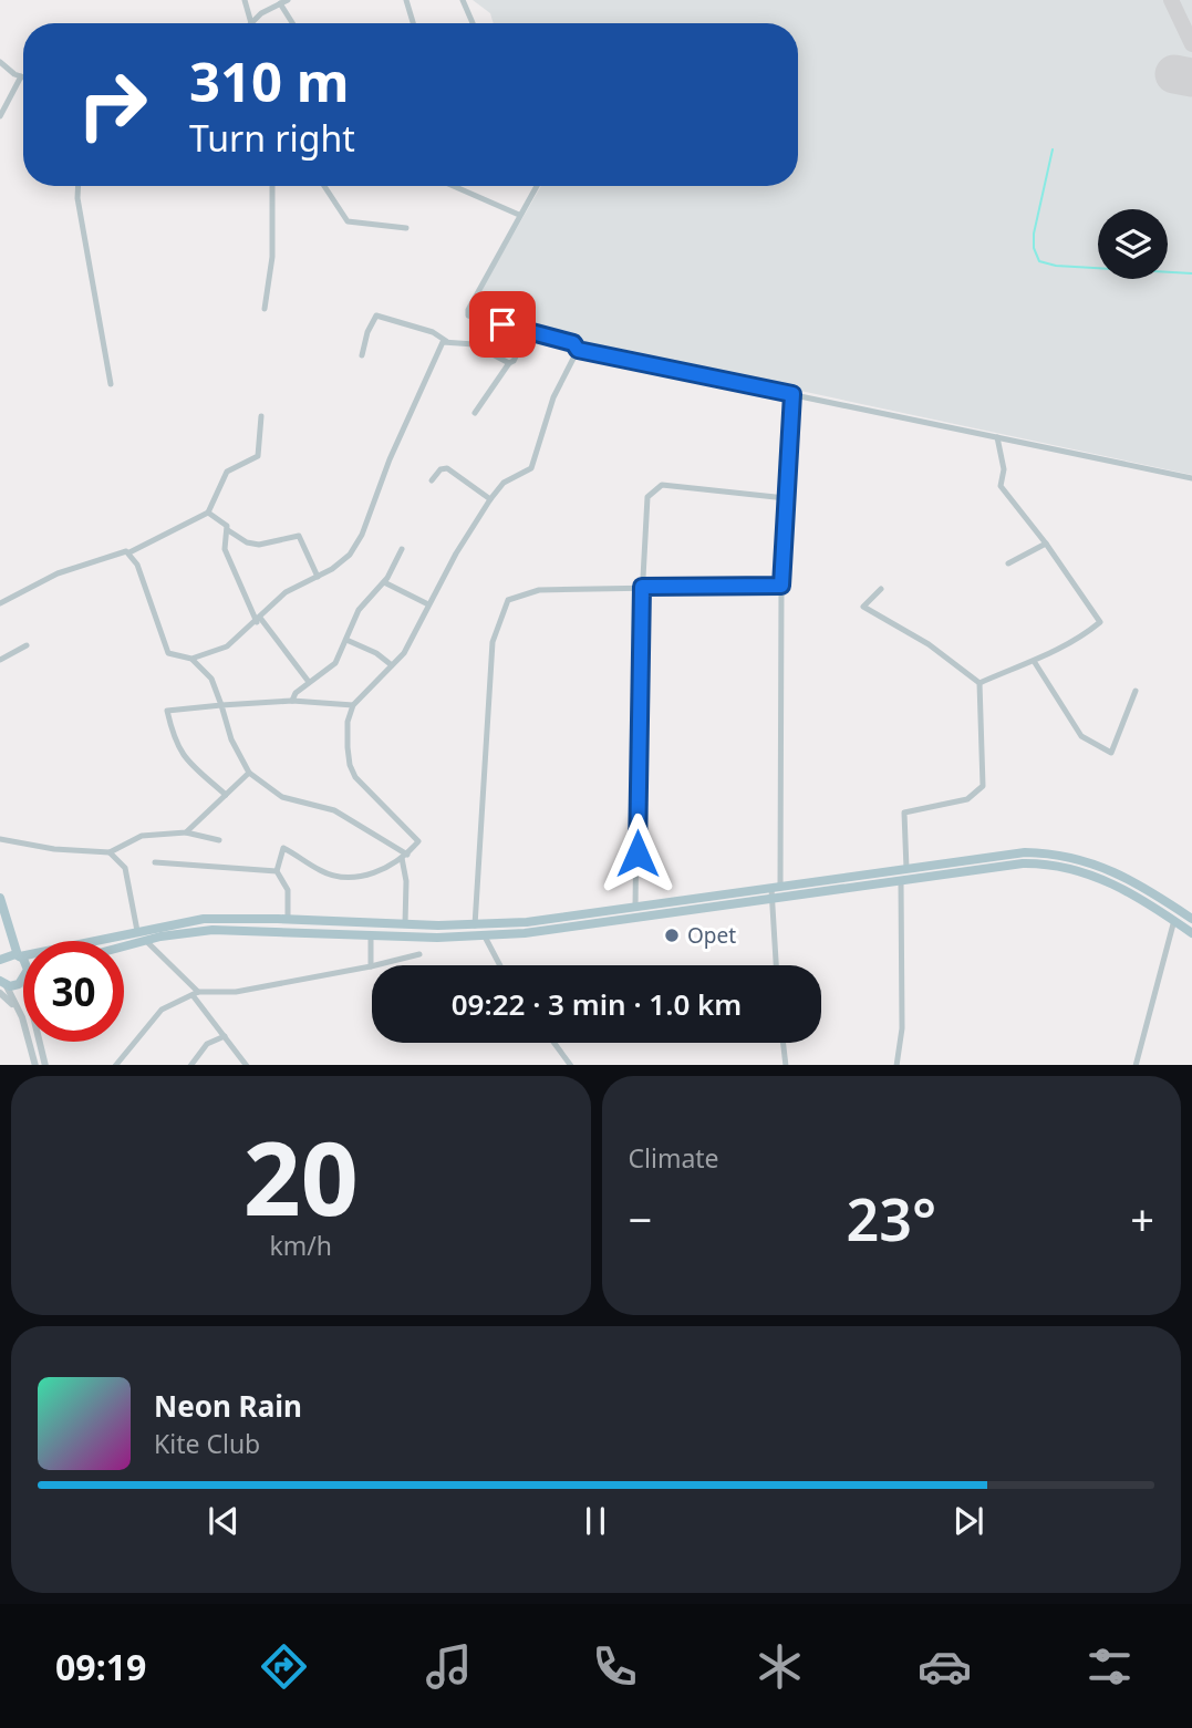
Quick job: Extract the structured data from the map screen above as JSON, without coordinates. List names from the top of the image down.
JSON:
{
  "places": ["Opet"],
  "page": {
    "turn": ["310 m", "Turn right"],
    "limit": "30",
    "trip": "09:22 · 3 min · 1.0 km",
    "tile": [
      ["20", "km/h"],
      "Climate"
    ],
    "heat": ["−", "23°", "+"],
    "song": ["Neon Rain", "Kite Club"],
    "tabs": "09:19"
  }
}
